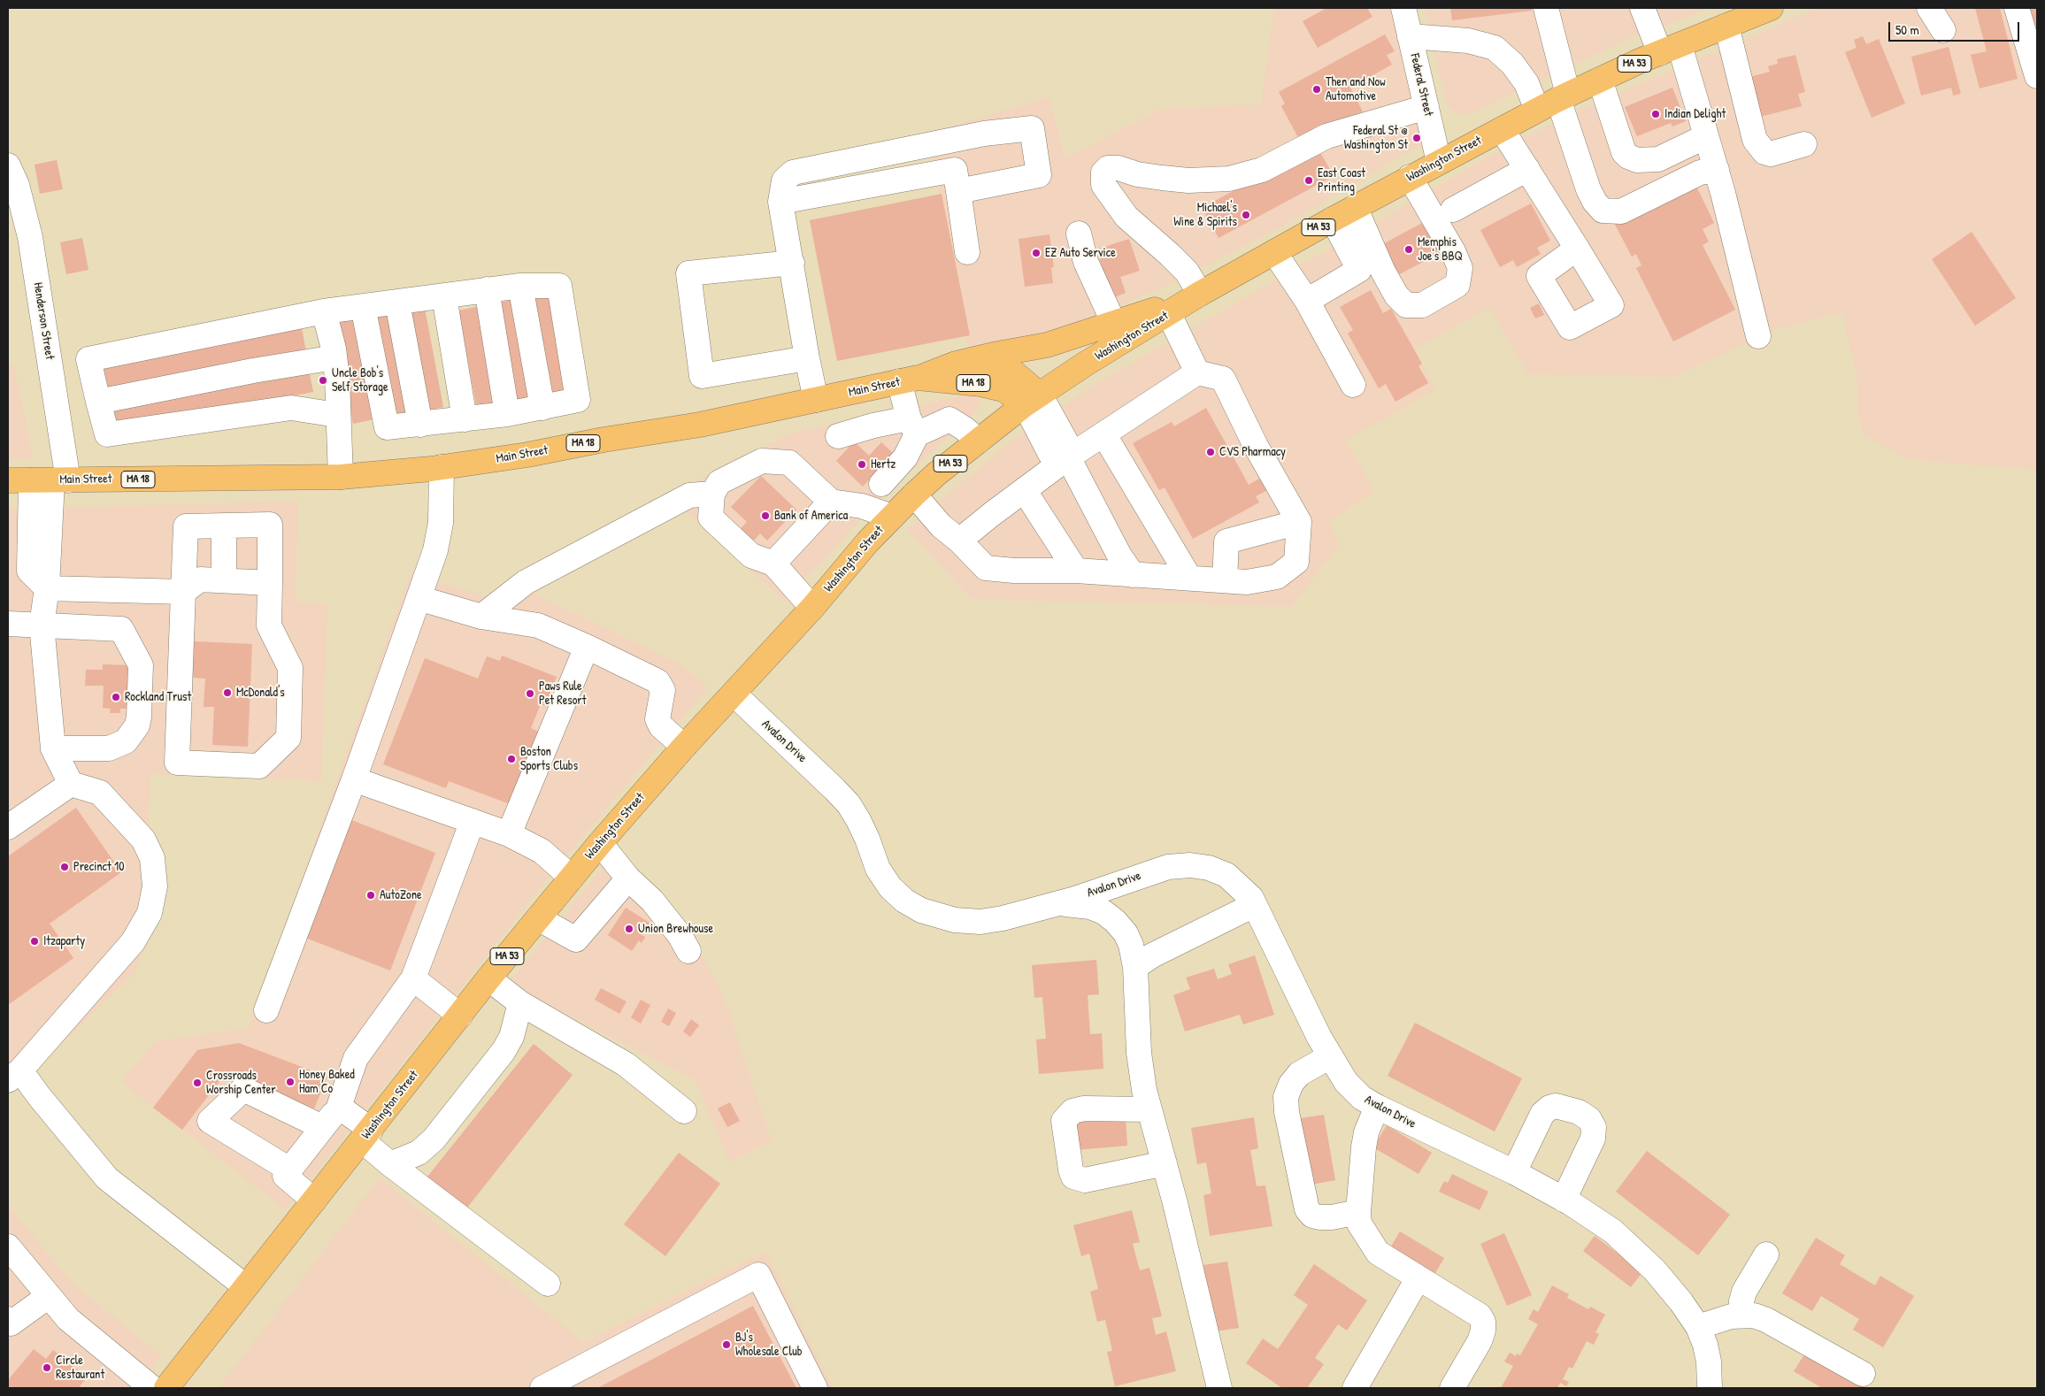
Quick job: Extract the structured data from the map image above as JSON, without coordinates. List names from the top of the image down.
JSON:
{
  "streets": {
    "main road": [
      "MA 53",
      "Washington Street",
      "MA 18",
      "Main Street"
    ],
    "street": ["Federal Street", "Henderson Street", "Avalon Drive"]
  },
  "crossings": [
    ["Federal Street", "Washington Street"],
    ["Washington Street", "MA 18"],
    ["Washington Street", "Main Street"],
    ["Washington Street", "Avalon Drive"],
    ["Henderson Street", "Main Street"],
    ["MA 18", "Main Street"]
  ],
  "places": [
    "Then and Now Automotive",
    "Indian Delight",
    "Federal St @ Washington St",
    "East Coast Printing",
    "Michael's Wine & Spirits",
    "Memphis Joe's BBQ",
    "EZ Auto Service",
    "Uncle Bob's Self Storage",
    "CVS Pharmacy",
    "Hertz",
    "Bank of America",
    "McDonald's",
    "Paws Rule Pet Resort",
    "Rockland Trust",
    "Boston Sports Clubs",
    "Precinct 10",
    "AutoZone",
    "Union Brewhouse",
    "Itzaparty",
    "Honey Baked Ham Co",
    "Crossroads Worship Center",
    "BJ's Wholesale Club",
    "Circle Restaurant"
  ],
  "scale_bar": "50 m"
}
